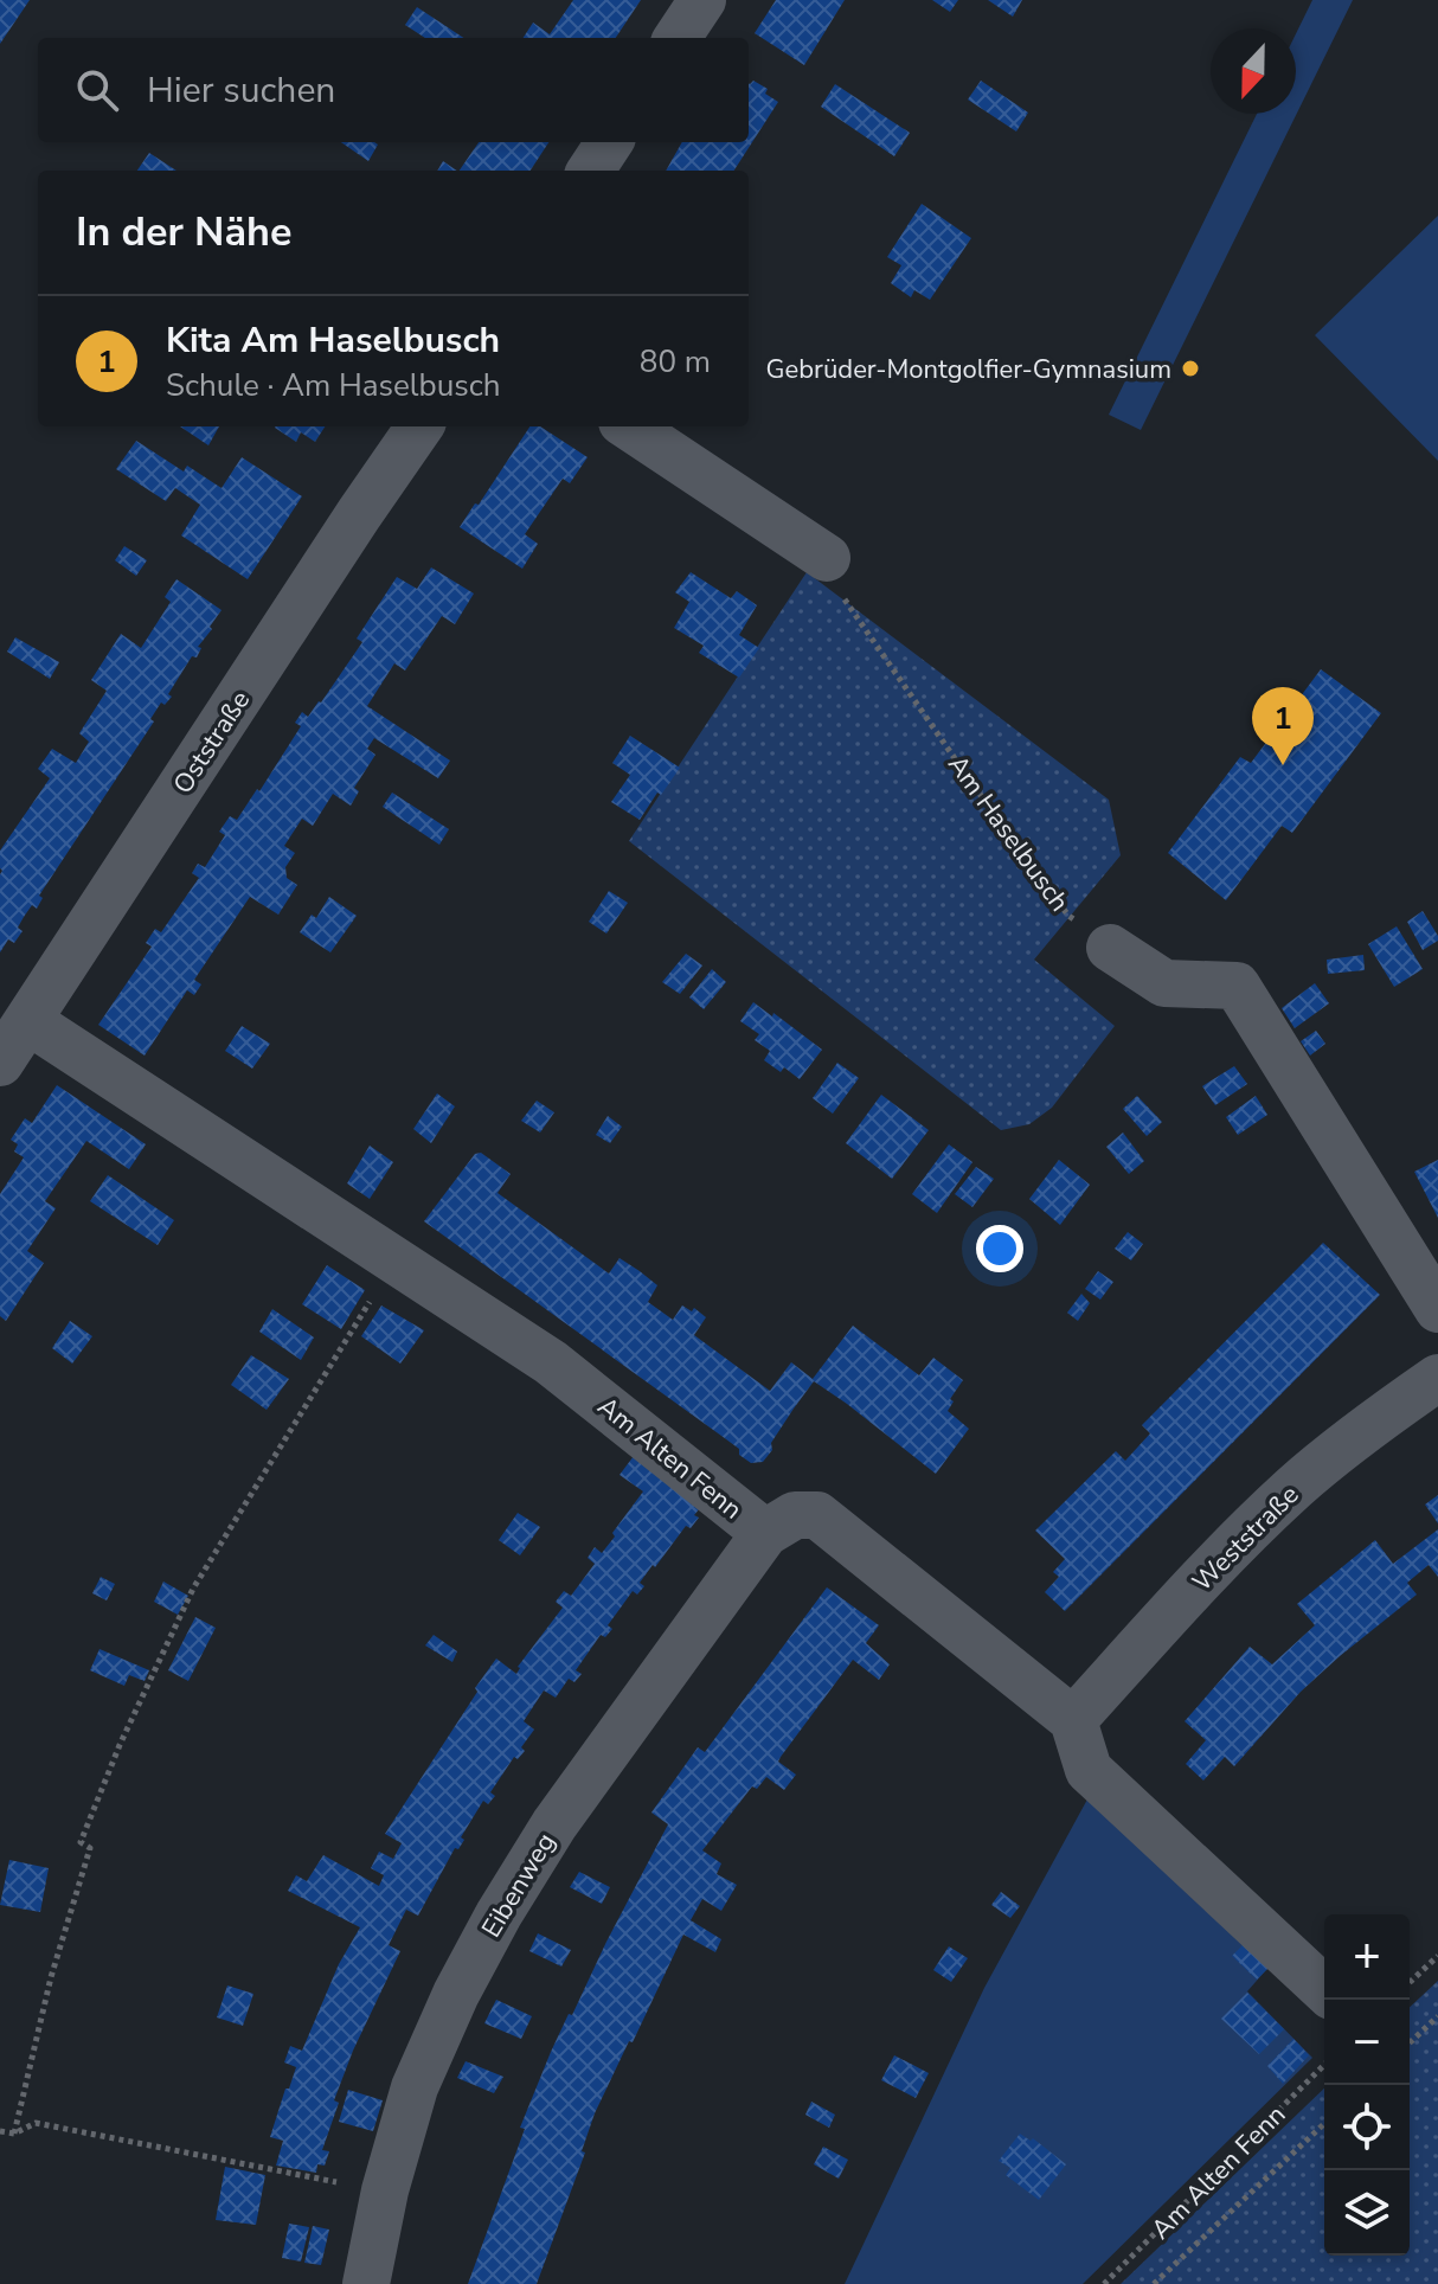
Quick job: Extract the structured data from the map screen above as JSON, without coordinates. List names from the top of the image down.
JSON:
{
  "streets": {
    "street": [
      "Oststraße",
      "Am Alten Fenn",
      "Weststraße",
      "Eibenweg"
    ],
    "path": ["Am Haselbusch"]
  },
  "crossings": [
    ["Oststraße", "Am Alten Fenn"],
    ["Am Alten Fenn", "Weststraße"],
    ["Am Alten Fenn", "Eibenweg"]
  ],
  "places": ["Gebrüder-Montgolfier-Gymnasium"],
  "north": "bottom",
  "page": {
    "search": "Hier suchen",
    "heading": "In der Nähe",
    "list": [
      {
        "mark": "1",
        "name": "Kita Am Haselbusch",
        "note": "Schule · Am Haselbusch",
        "value": "80 m"
      }
    ],
    "pins": "1",
    "map_buttons": ["+", "−"]
  }
}
